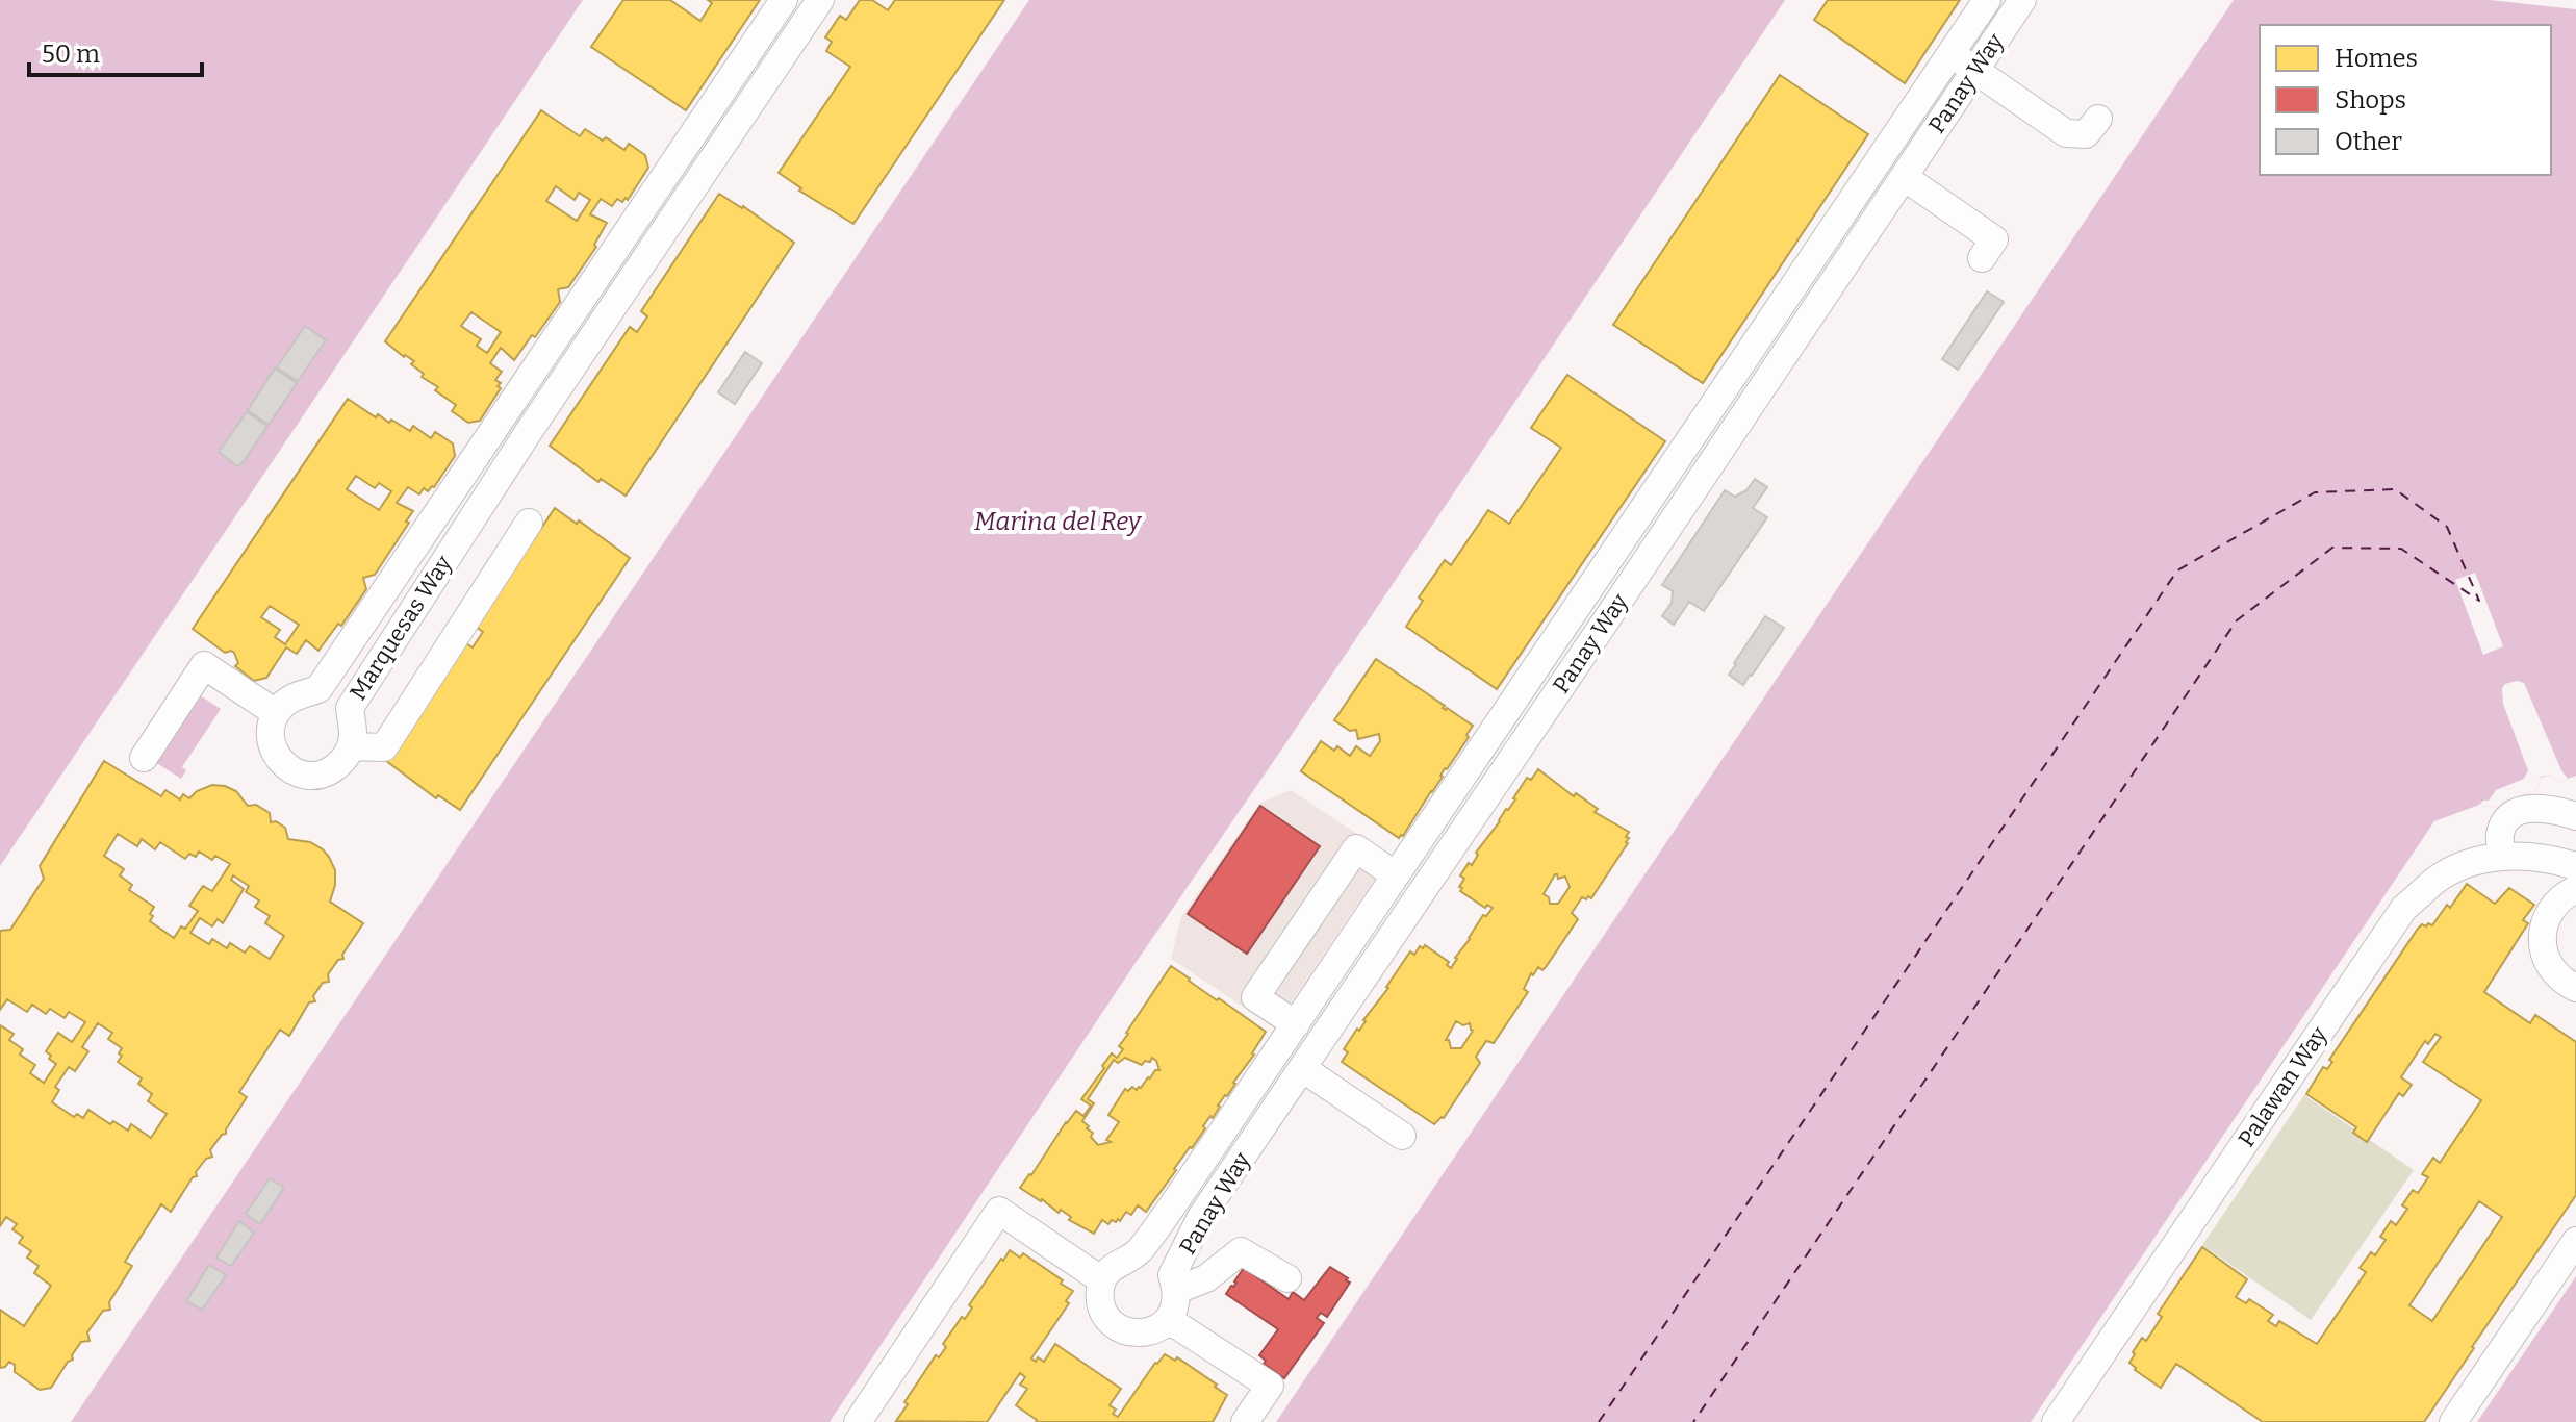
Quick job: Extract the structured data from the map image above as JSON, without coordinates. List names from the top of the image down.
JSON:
{
  "streets": {
    "street": ["Panay Way", "Marquesas Way", "Palawan Way"]
  },
  "water": ["Marina del Rey"],
  "legend": ["Homes", "Shops", "Other"],
  "scale_bar": "50 m"
}
